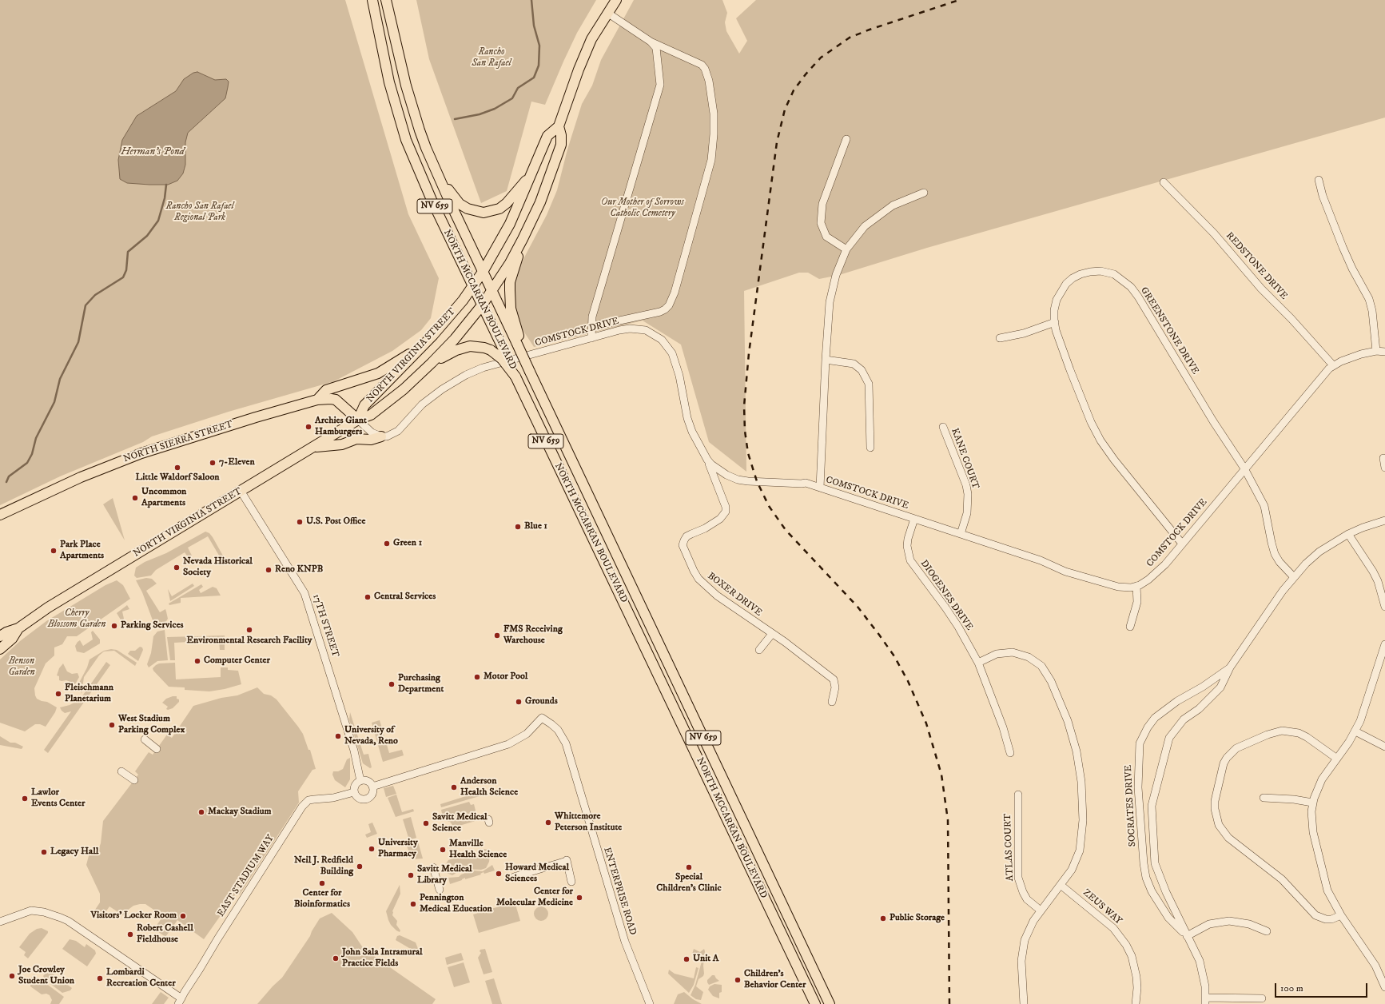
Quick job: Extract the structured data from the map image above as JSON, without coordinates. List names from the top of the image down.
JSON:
{
  "streets": {
    "main road": [
      "NV 659",
      "NORTH MCCARRAN BOULEVARD",
      "NORTH VIRGINIA STREET",
      "NORTH SIERRA STREET"
    ],
    "street": [
      "REDSTONE DRIVE",
      "GREENSTONE DRIVE",
      "COMSTOCK DRIVE",
      "KANE COURT",
      "BOXER DRIVE",
      "DIOGENES DRIVE",
      "17TH STREET",
      "SOCRATES DRIVE",
      "ATLAS COURT",
      "EAST STADIUM WAY",
      "ENTERPRISE ROAD",
      "ZEUS WAY"
    ]
  },
  "crossings": [
    ["REDSTONE DRIVE", "COMSTOCK DRIVE"],
    ["NORTH MCCARRAN BOULEVARD", "NORTH VIRGINIA STREET"],
    ["GREENSTONE DRIVE", "COMSTOCK DRIVE"],
    ["GREENSTONE DRIVE", "SOCRATES DRIVE"],
    ["COMSTOCK DRIVE", "KANE COURT"],
    ["COMSTOCK DRIVE", "BOXER DRIVE"],
    ["COMSTOCK DRIVE", "DIOGENES DRIVE"],
    ["NORTH VIRGINIA STREET", "NORTH SIERRA STREET"],
    ["NORTH VIRGINIA STREET", "17TH STREET"],
    ["17TH STREET", "EAST STADIUM WAY"],
    ["17TH STREET", "ENTERPRISE ROAD"],
    ["EAST STADIUM WAY", "ENTERPRISE ROAD"]
  ],
  "water": ["Herman's Pond"],
  "parks": [
    "Rancho San Rafael",
    "Our Mother of Sorrows Catholic Cemetery",
    "Rancho San Rafael Regional Park",
    "Cherry Blossom Garden",
    "Benson Garden"
  ],
  "places": [
    "Archies Giant Hamburgers",
    "7-Eleven",
    "Little Waldorf Saloon",
    "Uncommon Apartments",
    "U.S. Post Office",
    "Blue 1",
    "Green 1",
    "Park Place Apartments",
    "Nevada Historical Society",
    "Reno KNPB",
    "Central Services",
    "Parking Services",
    "Environmental Research Facility",
    "FMS Receiving Warehouse",
    "Computer Center",
    "Motor Pool",
    "Purchasing Department",
    "Fleischmann Planetarium",
    "Grounds",
    "West Stadium Parking Complex",
    "University of Nevada, Reno",
    "Anderson Health Science",
    "Lawlor Events Center",
    "Mackay Stadium",
    "Whittemore Peterson Institute",
    "Savitt Medical Science",
    "University Pharmacy",
    "Manville Health Science",
    "Legacy Hall",
    "Neil J. Redfield Building",
    "Special Children's Clinic",
    "Howard Medical Sciences",
    "Savitt Medical Library",
    "Center for Bioinformatics",
    "Center for Molecular Medicine",
    "Pennington Medical Education",
    "Visitors' Locker Room",
    "Public Storage",
    "Robert Cashell Fieldhouse",
    "John Sala Intramural Practice Fields",
    "Unit A",
    "Joe Crowley Student Union",
    "Lombardi Recreation Center",
    "Children's Behavior Center"
  ],
  "scale_bar": "100 m"
}
